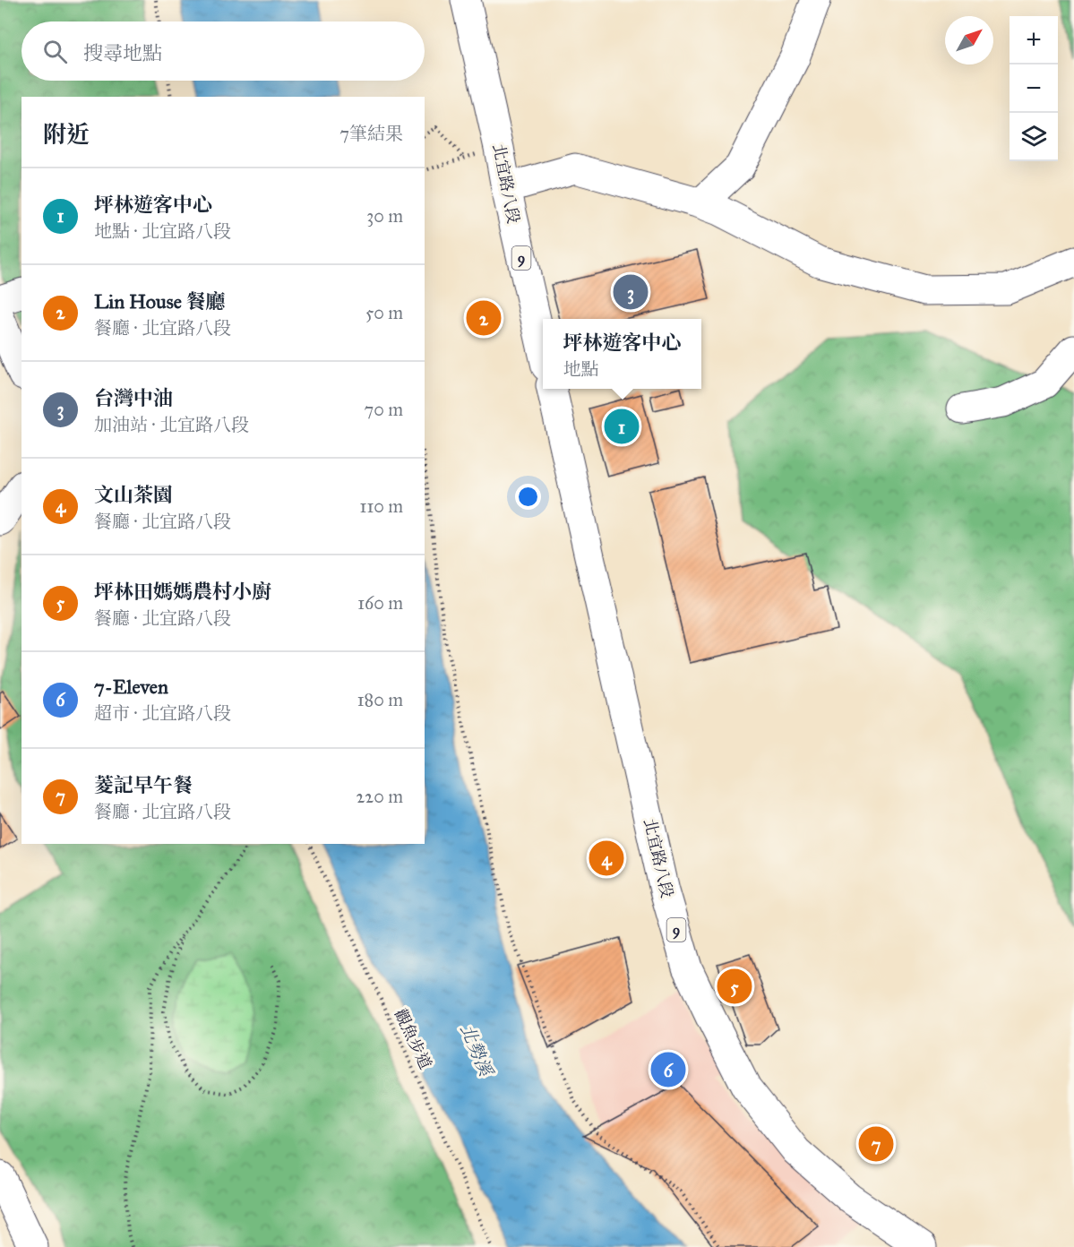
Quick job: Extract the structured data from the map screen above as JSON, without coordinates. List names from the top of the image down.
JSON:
{
  "streets": {
    "main road": ["北宜路八段", "9"],
    "path": ["觀魚步道"]
  },
  "water": ["北勢溪"],
  "north": "top right",
  "page": {
    "map_buttons": ["+", "−"],
    "search": "搜尋地點",
    "heading": ["附近", "7筆結果"],
    "list": [
      {
        "mark": "1",
        "name": "坪林遊客中心",
        "note": "地點 · 北宜路八段",
        "value": "30 m"
      },
      {
        "mark": "2",
        "name": "Lin House 餐廳",
        "note": "餐廳 · 北宜路八段",
        "value": "50 m"
      },
      {
        "mark": "3",
        "name": "台灣中油",
        "note": "加油站 · 北宜路八段",
        "value": "70 m"
      },
      {
        "mark": "4",
        "name": "文山茶園",
        "note": "餐廳 · 北宜路八段",
        "value": "110 m"
      },
      {
        "mark": "5",
        "name": "坪林田媽媽農村小廚",
        "note": "餐廳 · 北宜路八段",
        "value": "160 m"
      },
      {
        "mark": "6",
        "name": "7-Eleven",
        "note": "超市 · 北宜路八段",
        "value": "180 m"
      },
      {
        "mark": "7",
        "name": "菱記早午餐",
        "note": "餐廳 · 北宜路八段",
        "value": "220 m"
      }
    ],
    "pins": [
      "3",
      "2",
      "1",
      "4",
      "5",
      "6",
      "7"
    ],
    "popup": ["坪林遊客中心", "地點"]
  }
}
